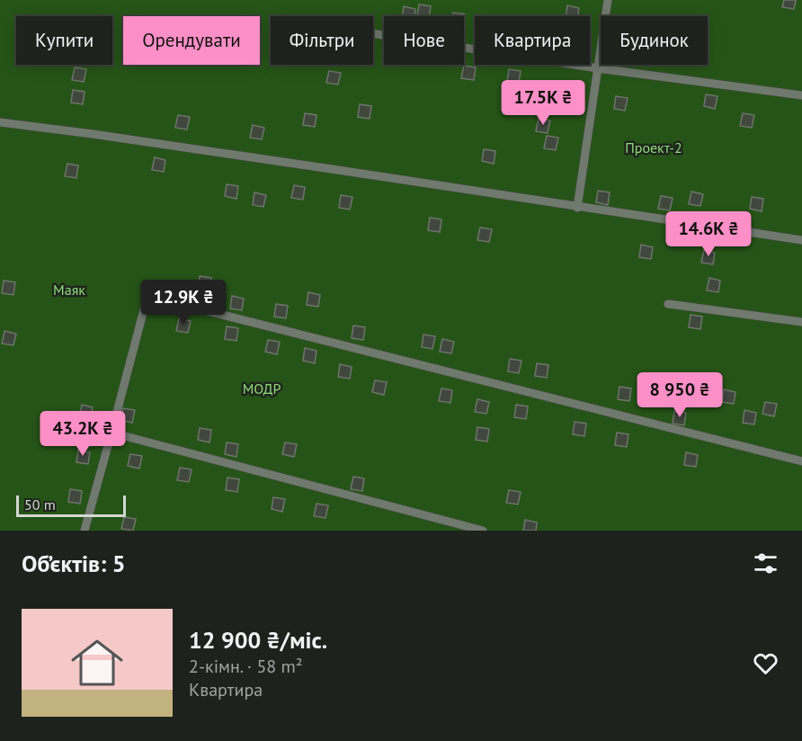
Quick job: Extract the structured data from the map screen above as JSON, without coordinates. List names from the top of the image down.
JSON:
{
  "parks": ["Проект-2", "Маяк", "МОДР"],
  "scale_bar": "50 m",
  "page": {
    "chip": [
      "Купити",
      "Орендувати",
      "Фільтри",
      "Нове",
      "Квартира",
      "Будинок"
    ],
    "price": [
      "17.5K ₴",
      "14.6K ₴",
      "12.9K ₴",
      "8 950 ₴",
      "43.2K ₴"
    ],
    "scale": "50 m",
    "heading": "Об’єктів: 5",
    "list": [
      {
        "name": "12 900 ₴/міс.",
        "note": "2-кімн. · 58 m² · Квартира"
      }
    ]
  }
}
